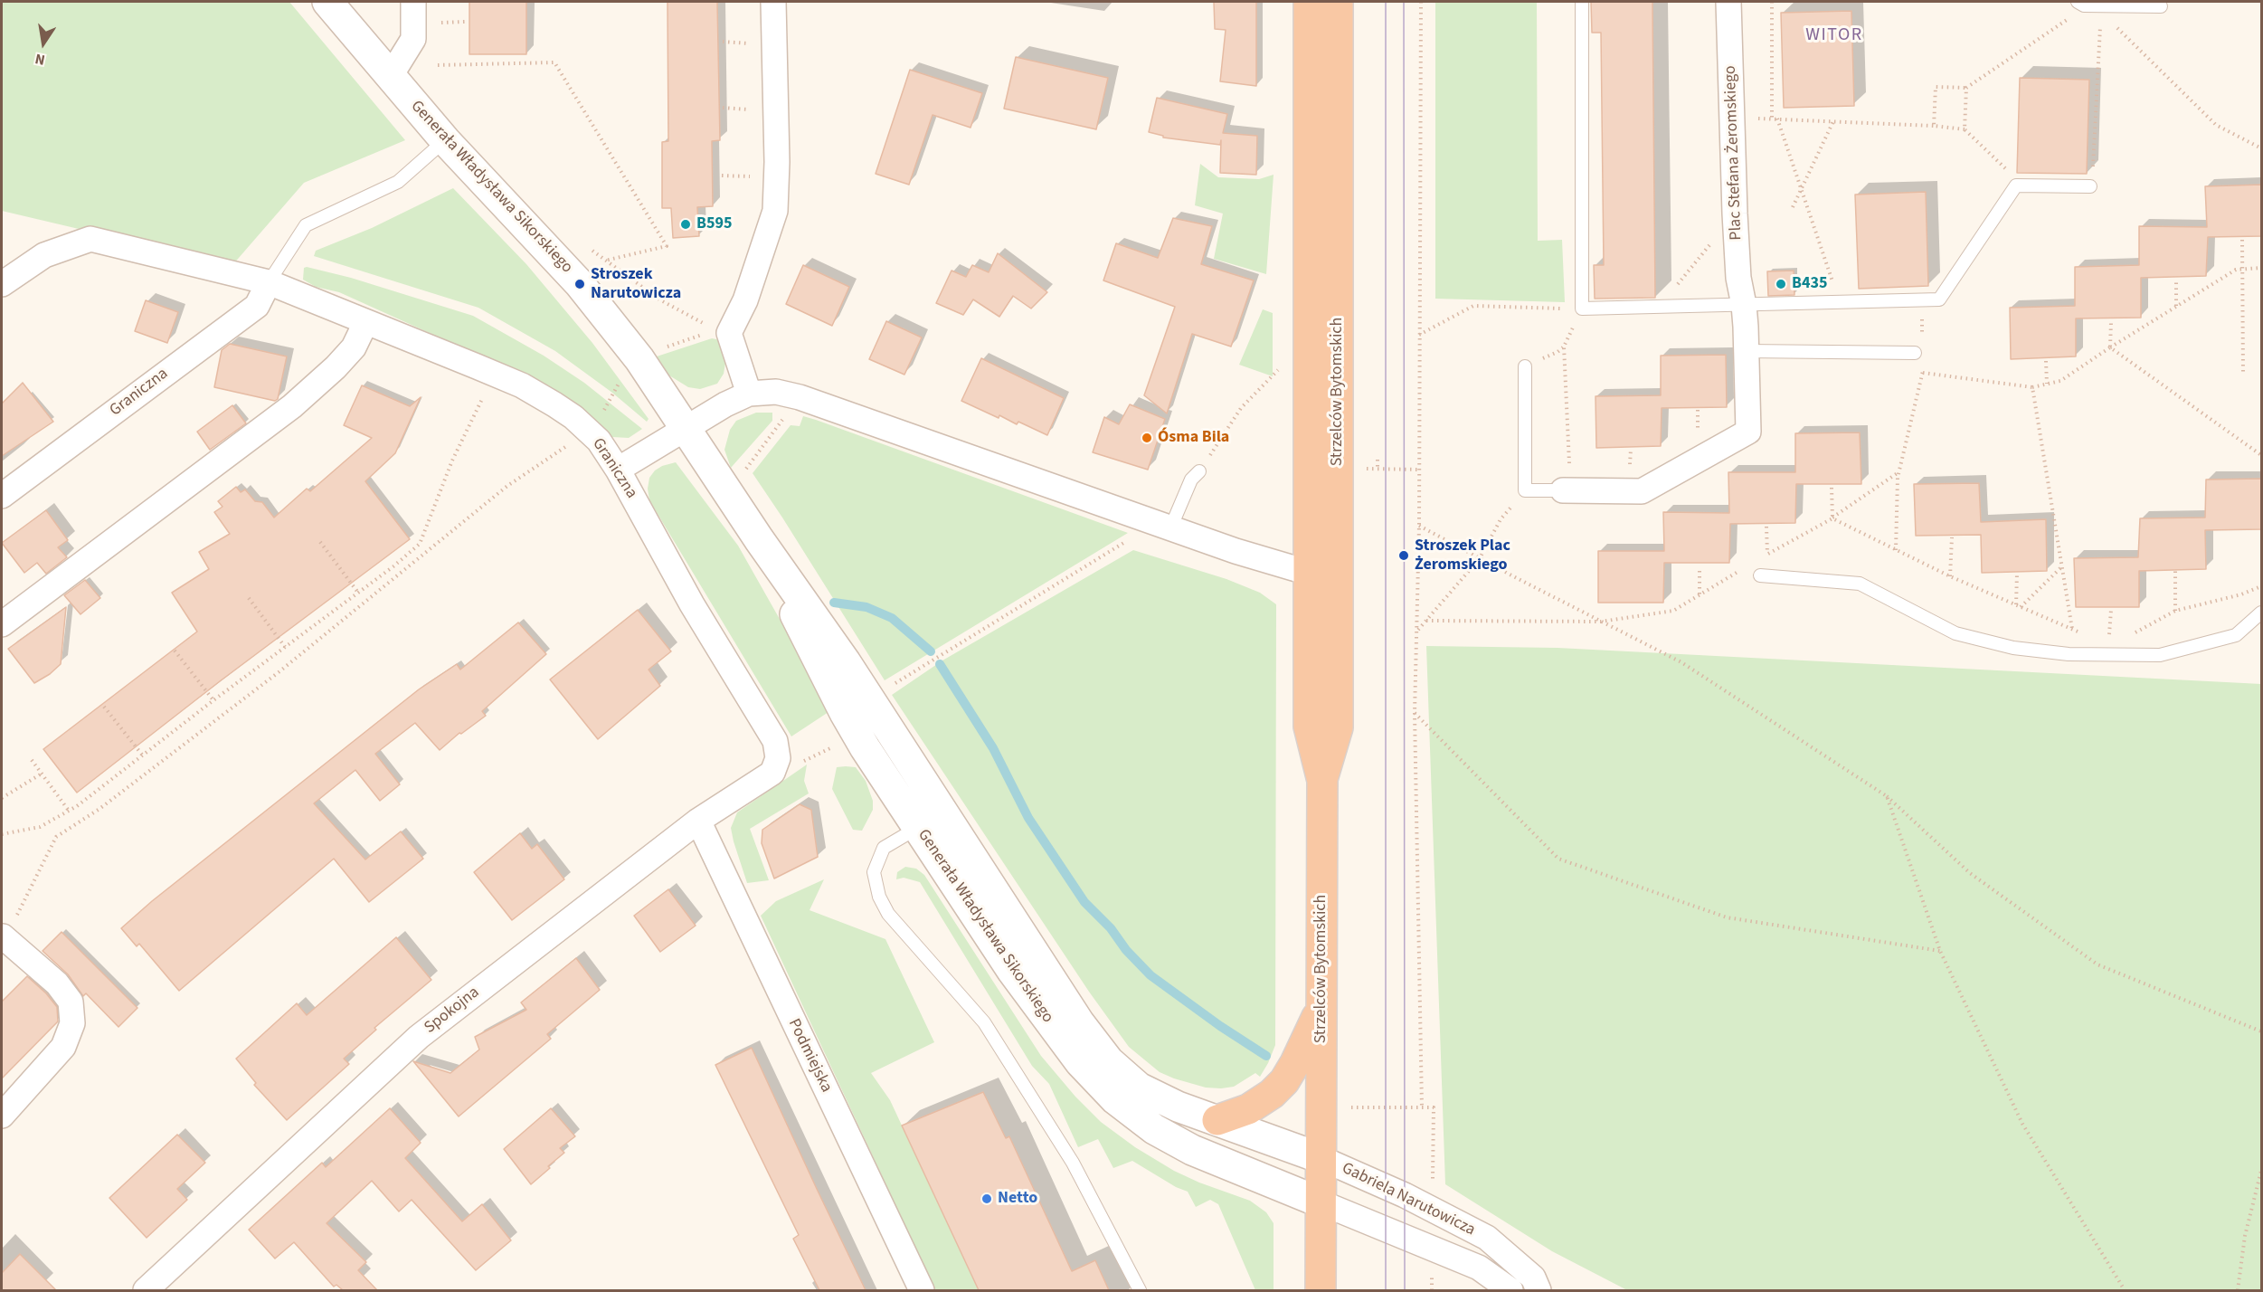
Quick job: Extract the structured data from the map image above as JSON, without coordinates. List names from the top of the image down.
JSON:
{
  "streets": {
    "highway": ["Strzelców Bytomskich"],
    "street": [
      "Plac Stefana Żeromskiego",
      "Generała Władysława Sikorskiego",
      "Graniczna",
      "Spokojna",
      "Podmiejska",
      "Gabriela Narutowicza"
    ]
  },
  "crossings": [
    ["Generała Władysława Sikorskiego", "Strzelców Bytomskich"],
    ["Generała Władysława Sikorskiego", "Gabriela Narutowicza"],
    ["Strzelców Bytomskich", "Gabriela Narutowicza"],
    ["Graniczna", "Spokojna"],
    ["Spokojna", "Podmiejska"]
  ],
  "districts": ["WITOR"],
  "places": [
    "B595",
    "Stroszek Narutowicza",
    "B435",
    "Ósma Bila",
    "Stroszek Plac Żeromskiego",
    "Netto"
  ],
  "north": "bottom"
}
